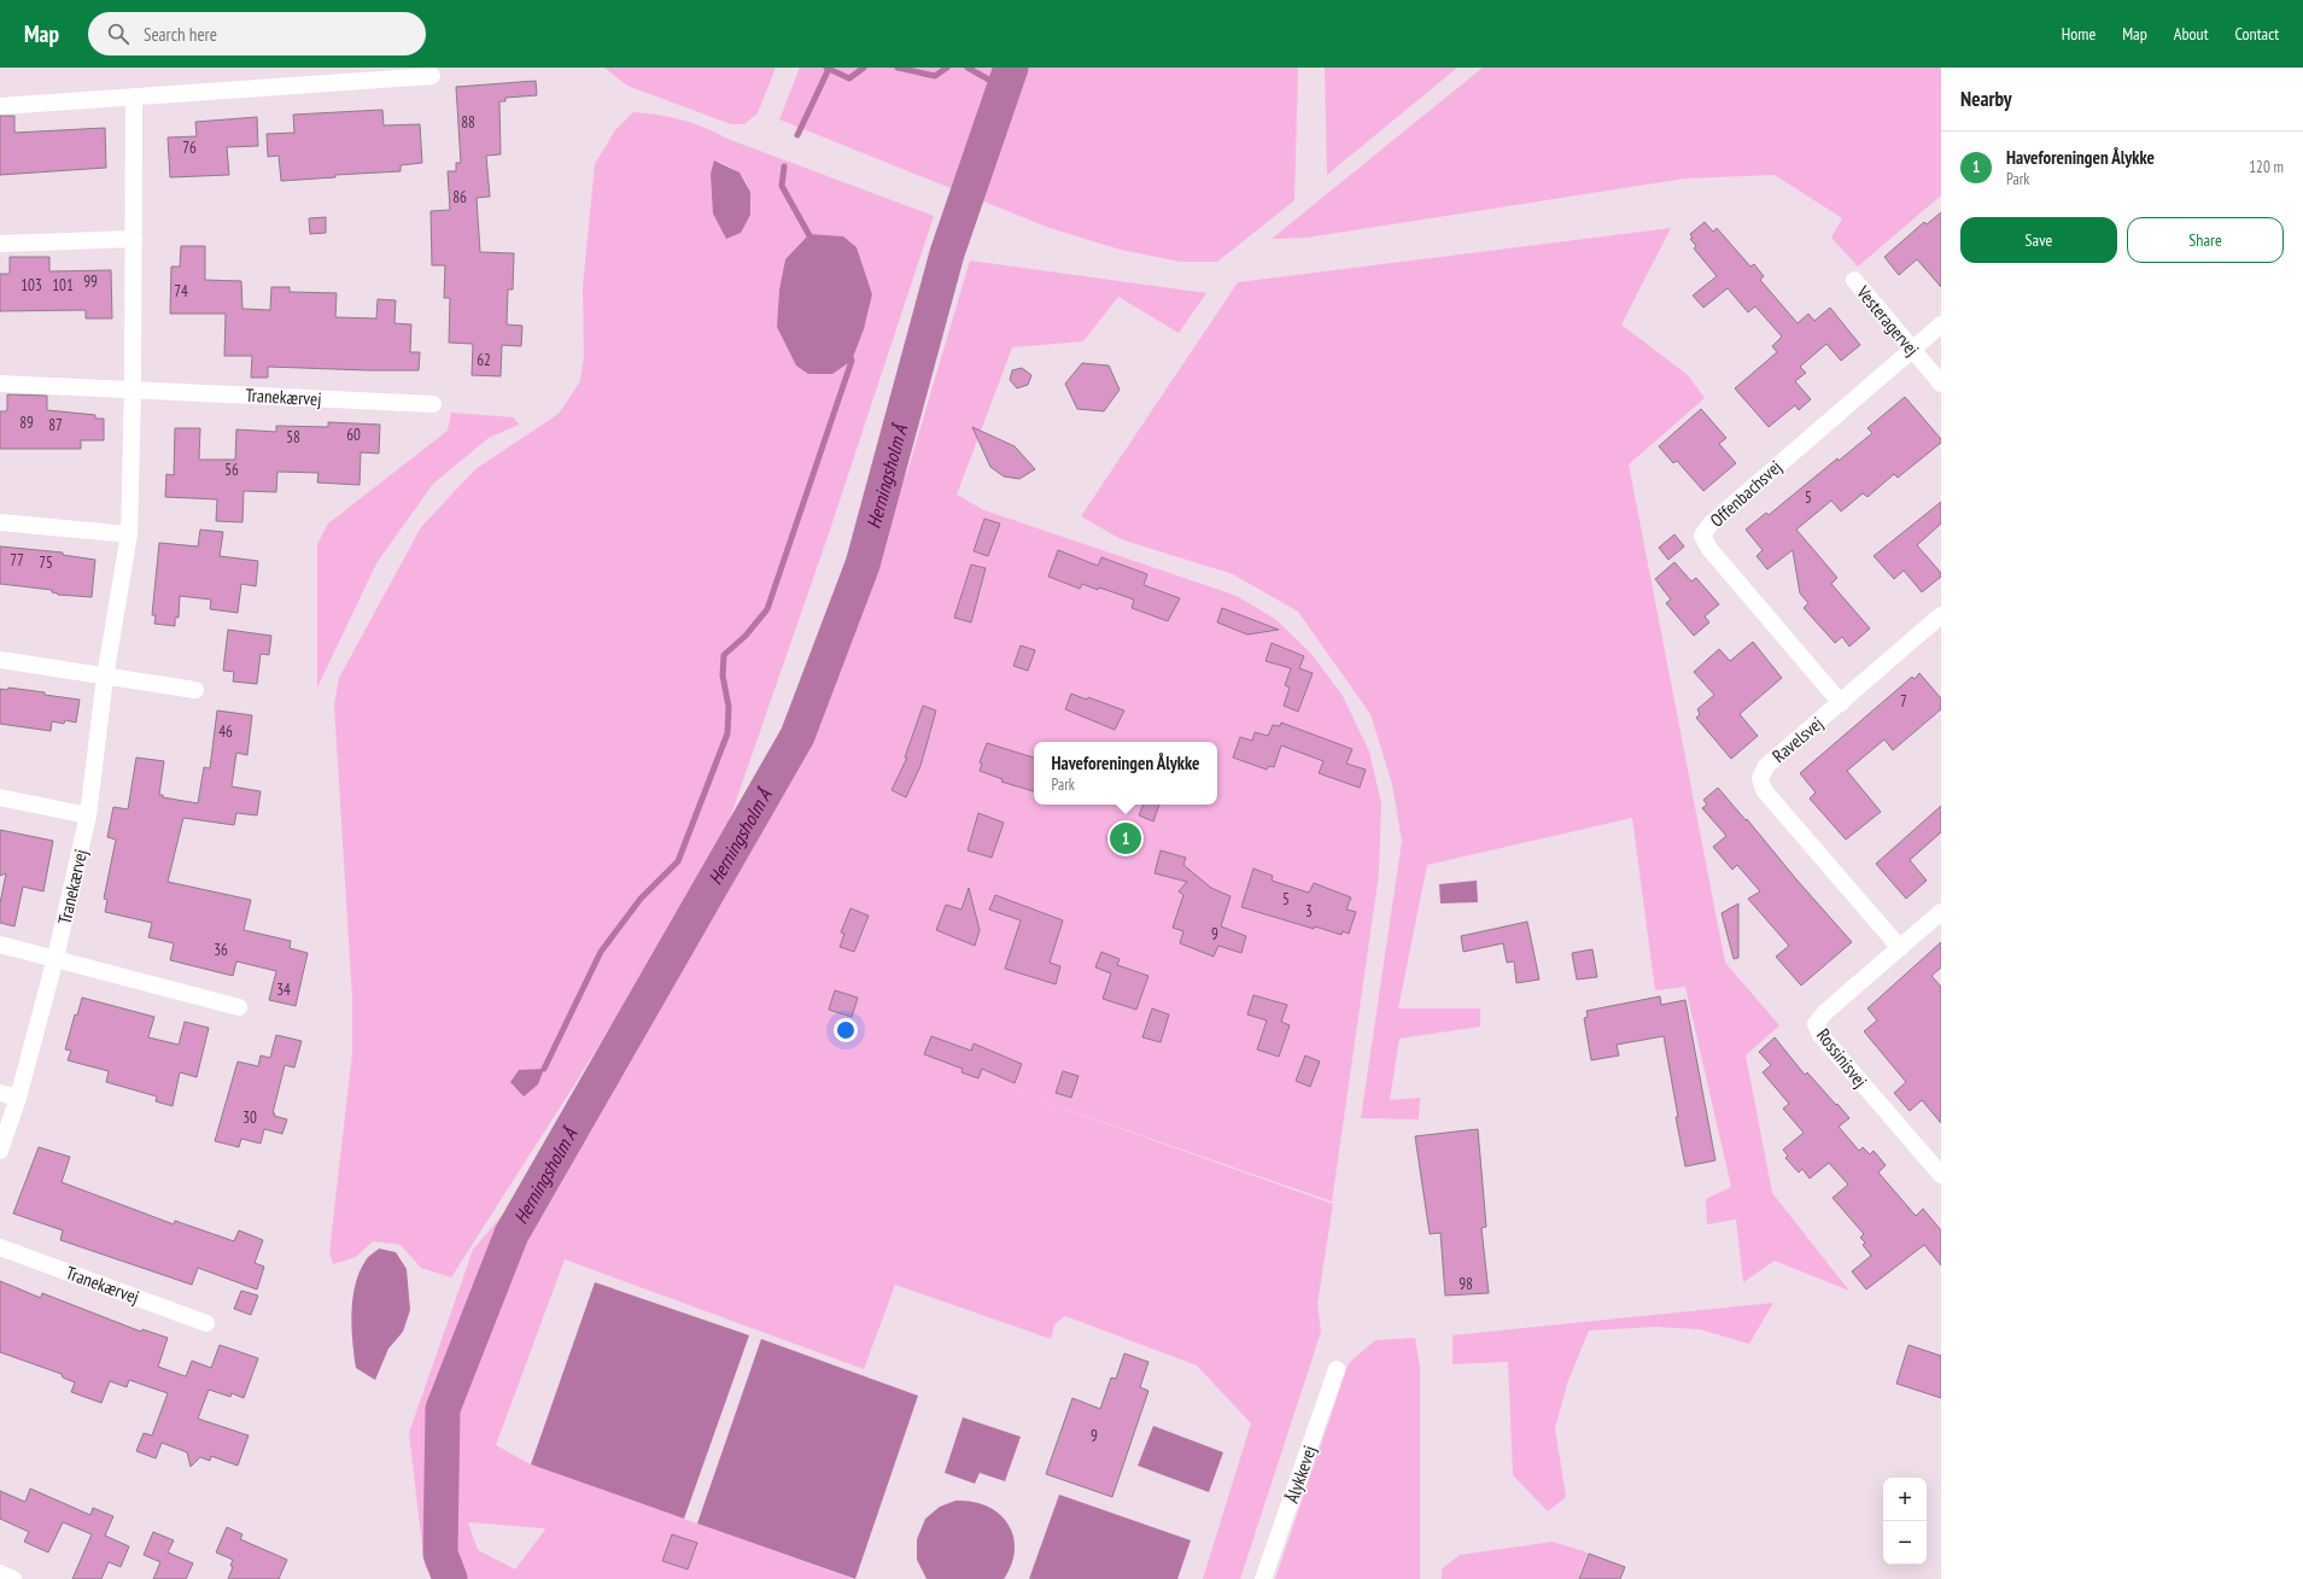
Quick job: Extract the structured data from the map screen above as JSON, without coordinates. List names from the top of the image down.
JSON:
{
  "streets": {
    "street": [
      "Vesteragervej",
      "Tranekærvej",
      "Offenbachsvej",
      "Ravelsvej",
      "Rossinisvej",
      "Ålykkevej"
    ]
  },
  "crossings": [
    ["Vesteragervej", "Offenbachsvej"],
    ["Offenbachsvej", "Ravelsvej"],
    ["Ravelsvej", "Rossinisvej"]
  ],
  "water": ["Herningsholm Å"],
  "house_numbers": [
    "88",
    "76",
    "86",
    "99",
    "103",
    "101",
    "74",
    "62",
    "89",
    "87",
    "60",
    "58",
    "56",
    "5",
    "77",
    "75",
    "7",
    "46",
    "5",
    "3",
    "9",
    "36",
    "34",
    "30",
    "98",
    "9"
  ],
  "page": {
    "header": "Map",
    "search": "Search here",
    "nav": [
      "Home",
      "Map",
      "About",
      "Contact"
    ],
    "heading": "Nearby",
    "list": [
      {
        "mark": "1",
        "name": "Haveforeningen Ålykke",
        "note": "Park",
        "value": "120 m"
      }
    ],
    "buttons": ["Save", "Share"],
    "popup": ["Haveforeningen Ålykke", "Park"],
    "pins": "1",
    "map_buttons": ["+", "−"]
  }
}
